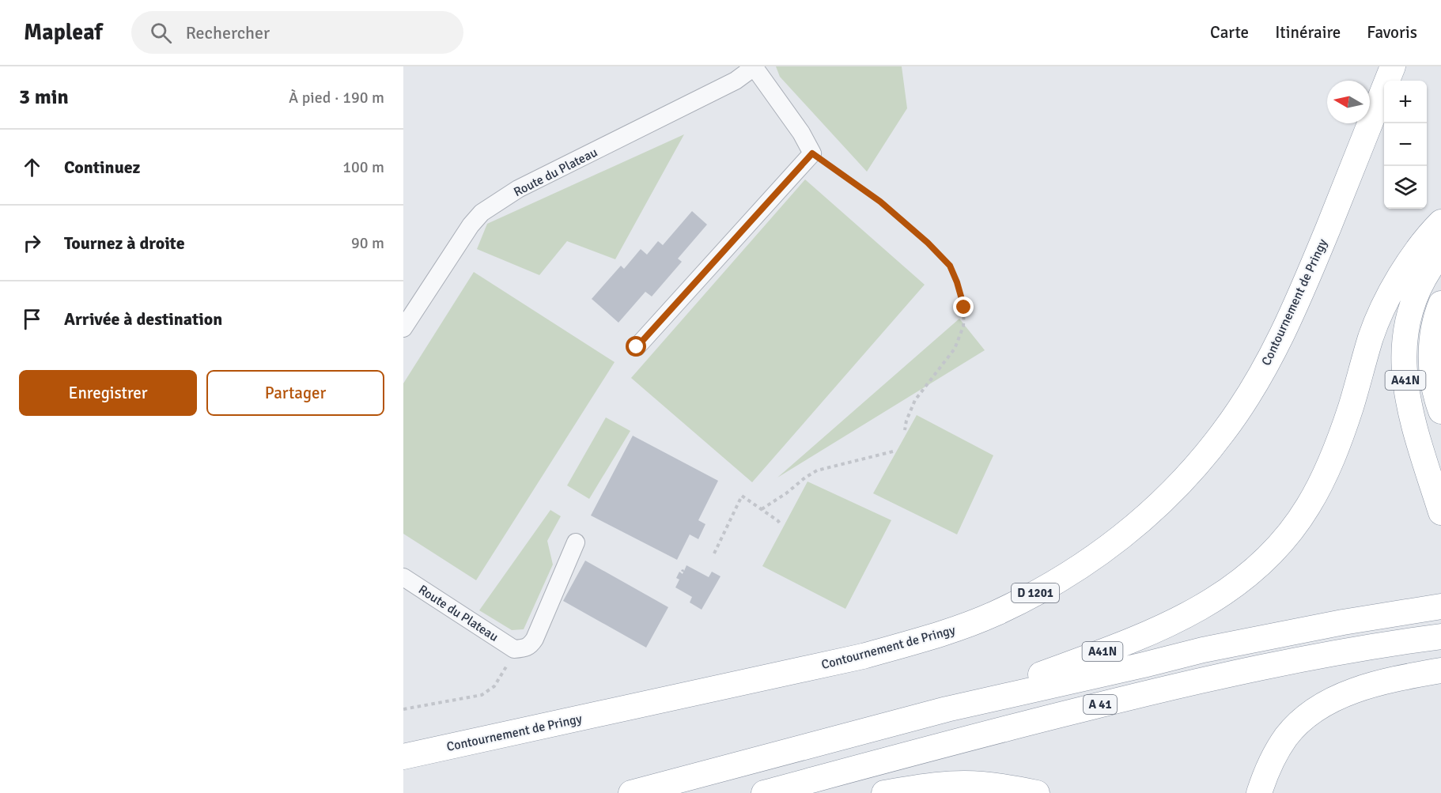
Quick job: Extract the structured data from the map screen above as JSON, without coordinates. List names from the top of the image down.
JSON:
{
  "streets": {
    "highway": [
      "Contournement de Pringy",
      "A41N",
      "D 1201",
      "A 41"
    ],
    "street": ["Route du Plateau"]
  },
  "crossings": [
    ["A41N", "A 41"]
  ],
  "north": "left",
  "page": {
    "header": "Mapleaf",
    "search": "Rechercher",
    "nav": ["Carte", "Itinéraire", "Favoris"],
    "heading": ["3 min", "À pied · 190 m"],
    "map_buttons": ["+", "−"],
    "list": [
      ["Continuez", "100 m"],
      ["Tournez à droite", "90 m"],
      "Arrivée à destination"
    ],
    "buttons": ["Enregistrer", "Partager"]
  }
}
